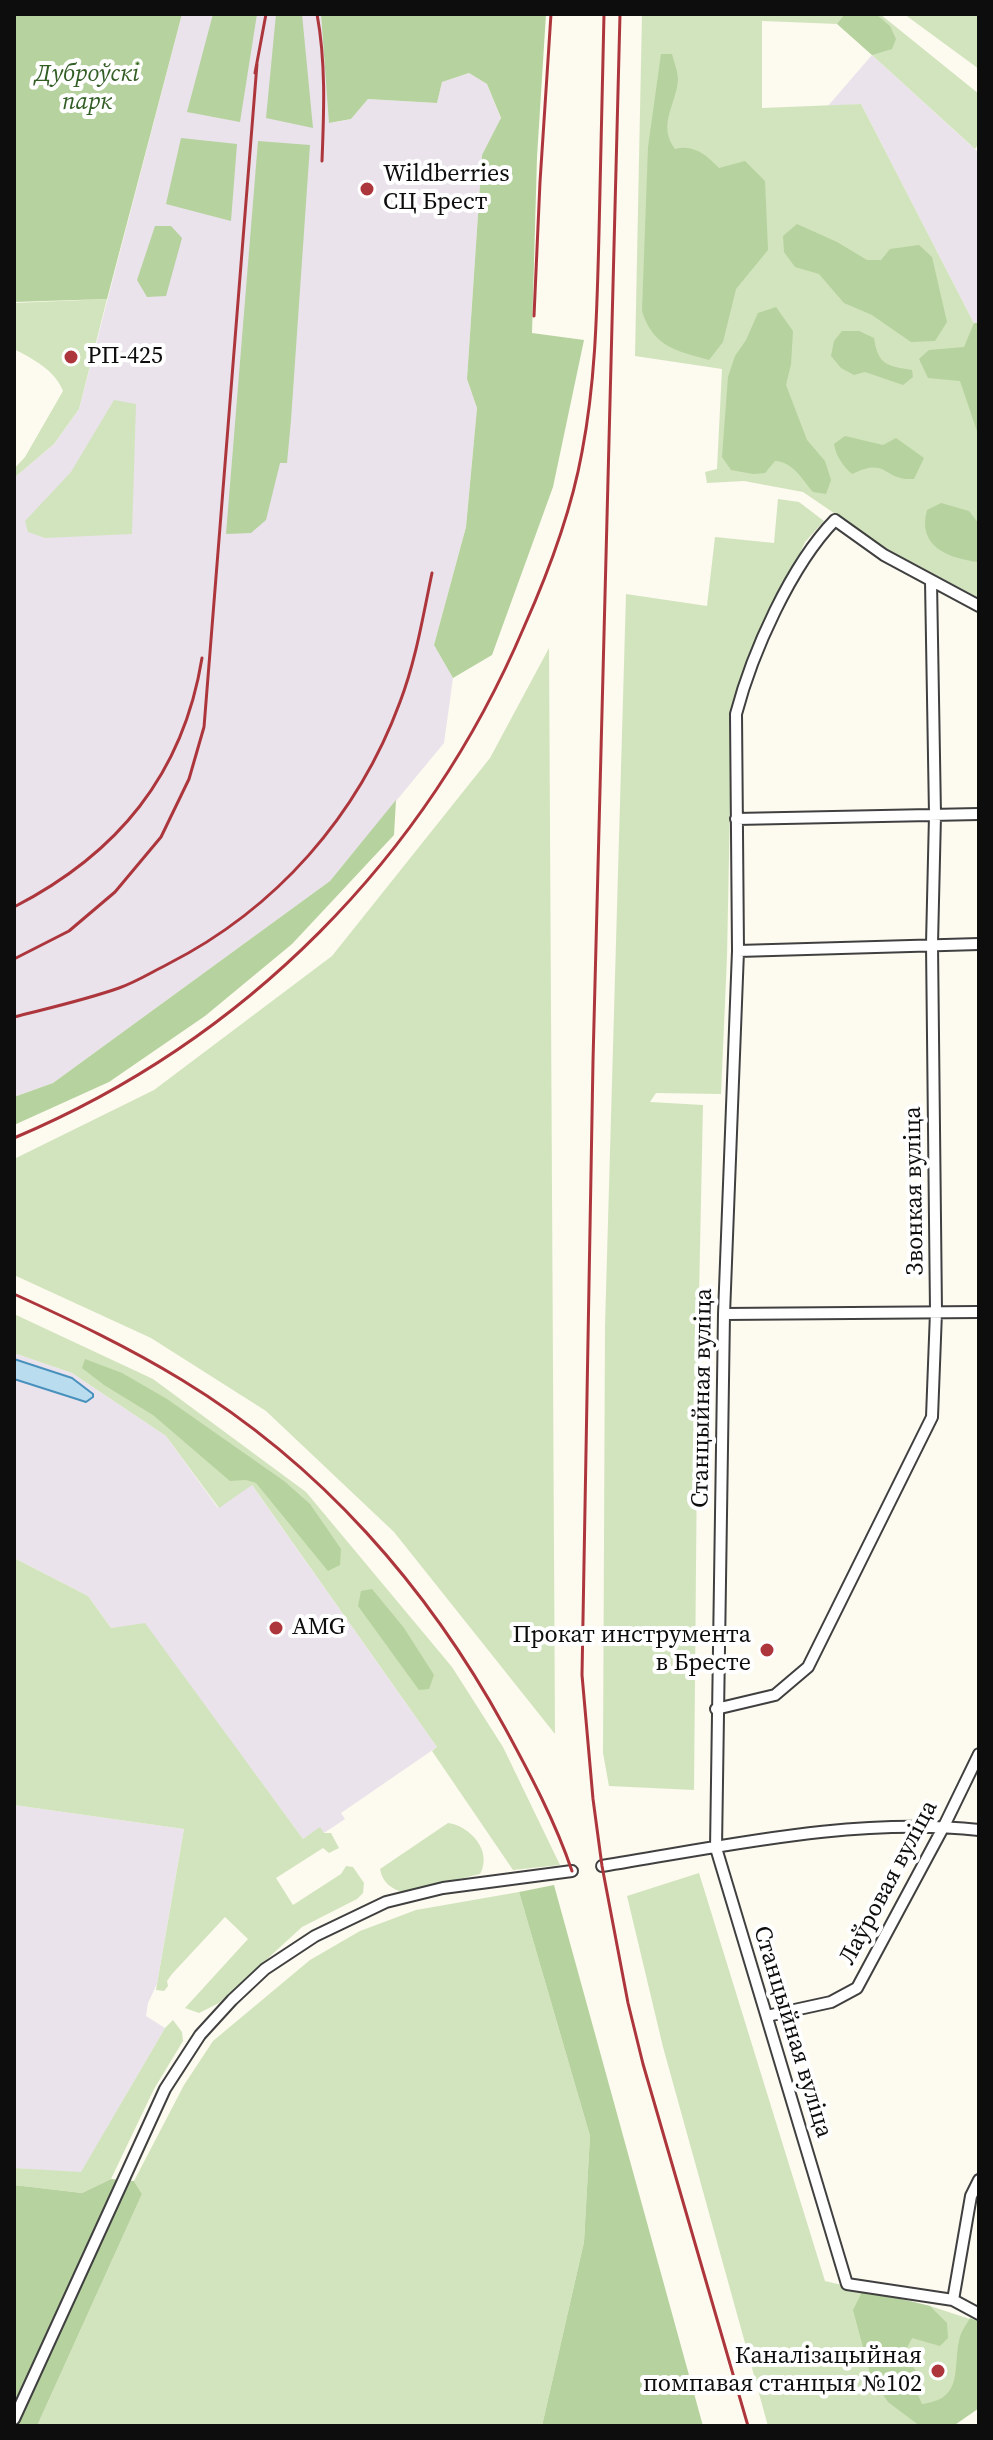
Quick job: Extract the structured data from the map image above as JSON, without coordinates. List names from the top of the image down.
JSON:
{
  "streets": {
    "street": ["Звонкая вуліца", "Станцыйная вуліца", "Лаўровая вуліца"]
  },
  "crossings": [
    ["Звонкая вуліца", "Станцыйная вуліца"],
    ["Станцыйная вуліца", "Лаўровая вуліца"]
  ],
  "parks": ["Дуброўскі парк"],
  "places": [
    "Wildberries СЦ Брест",
    "РП-425",
    "AMG",
    "Прокат инструмента в Бресте",
    "Каналізацыйная помпавая станцыя №102"
  ]
}
